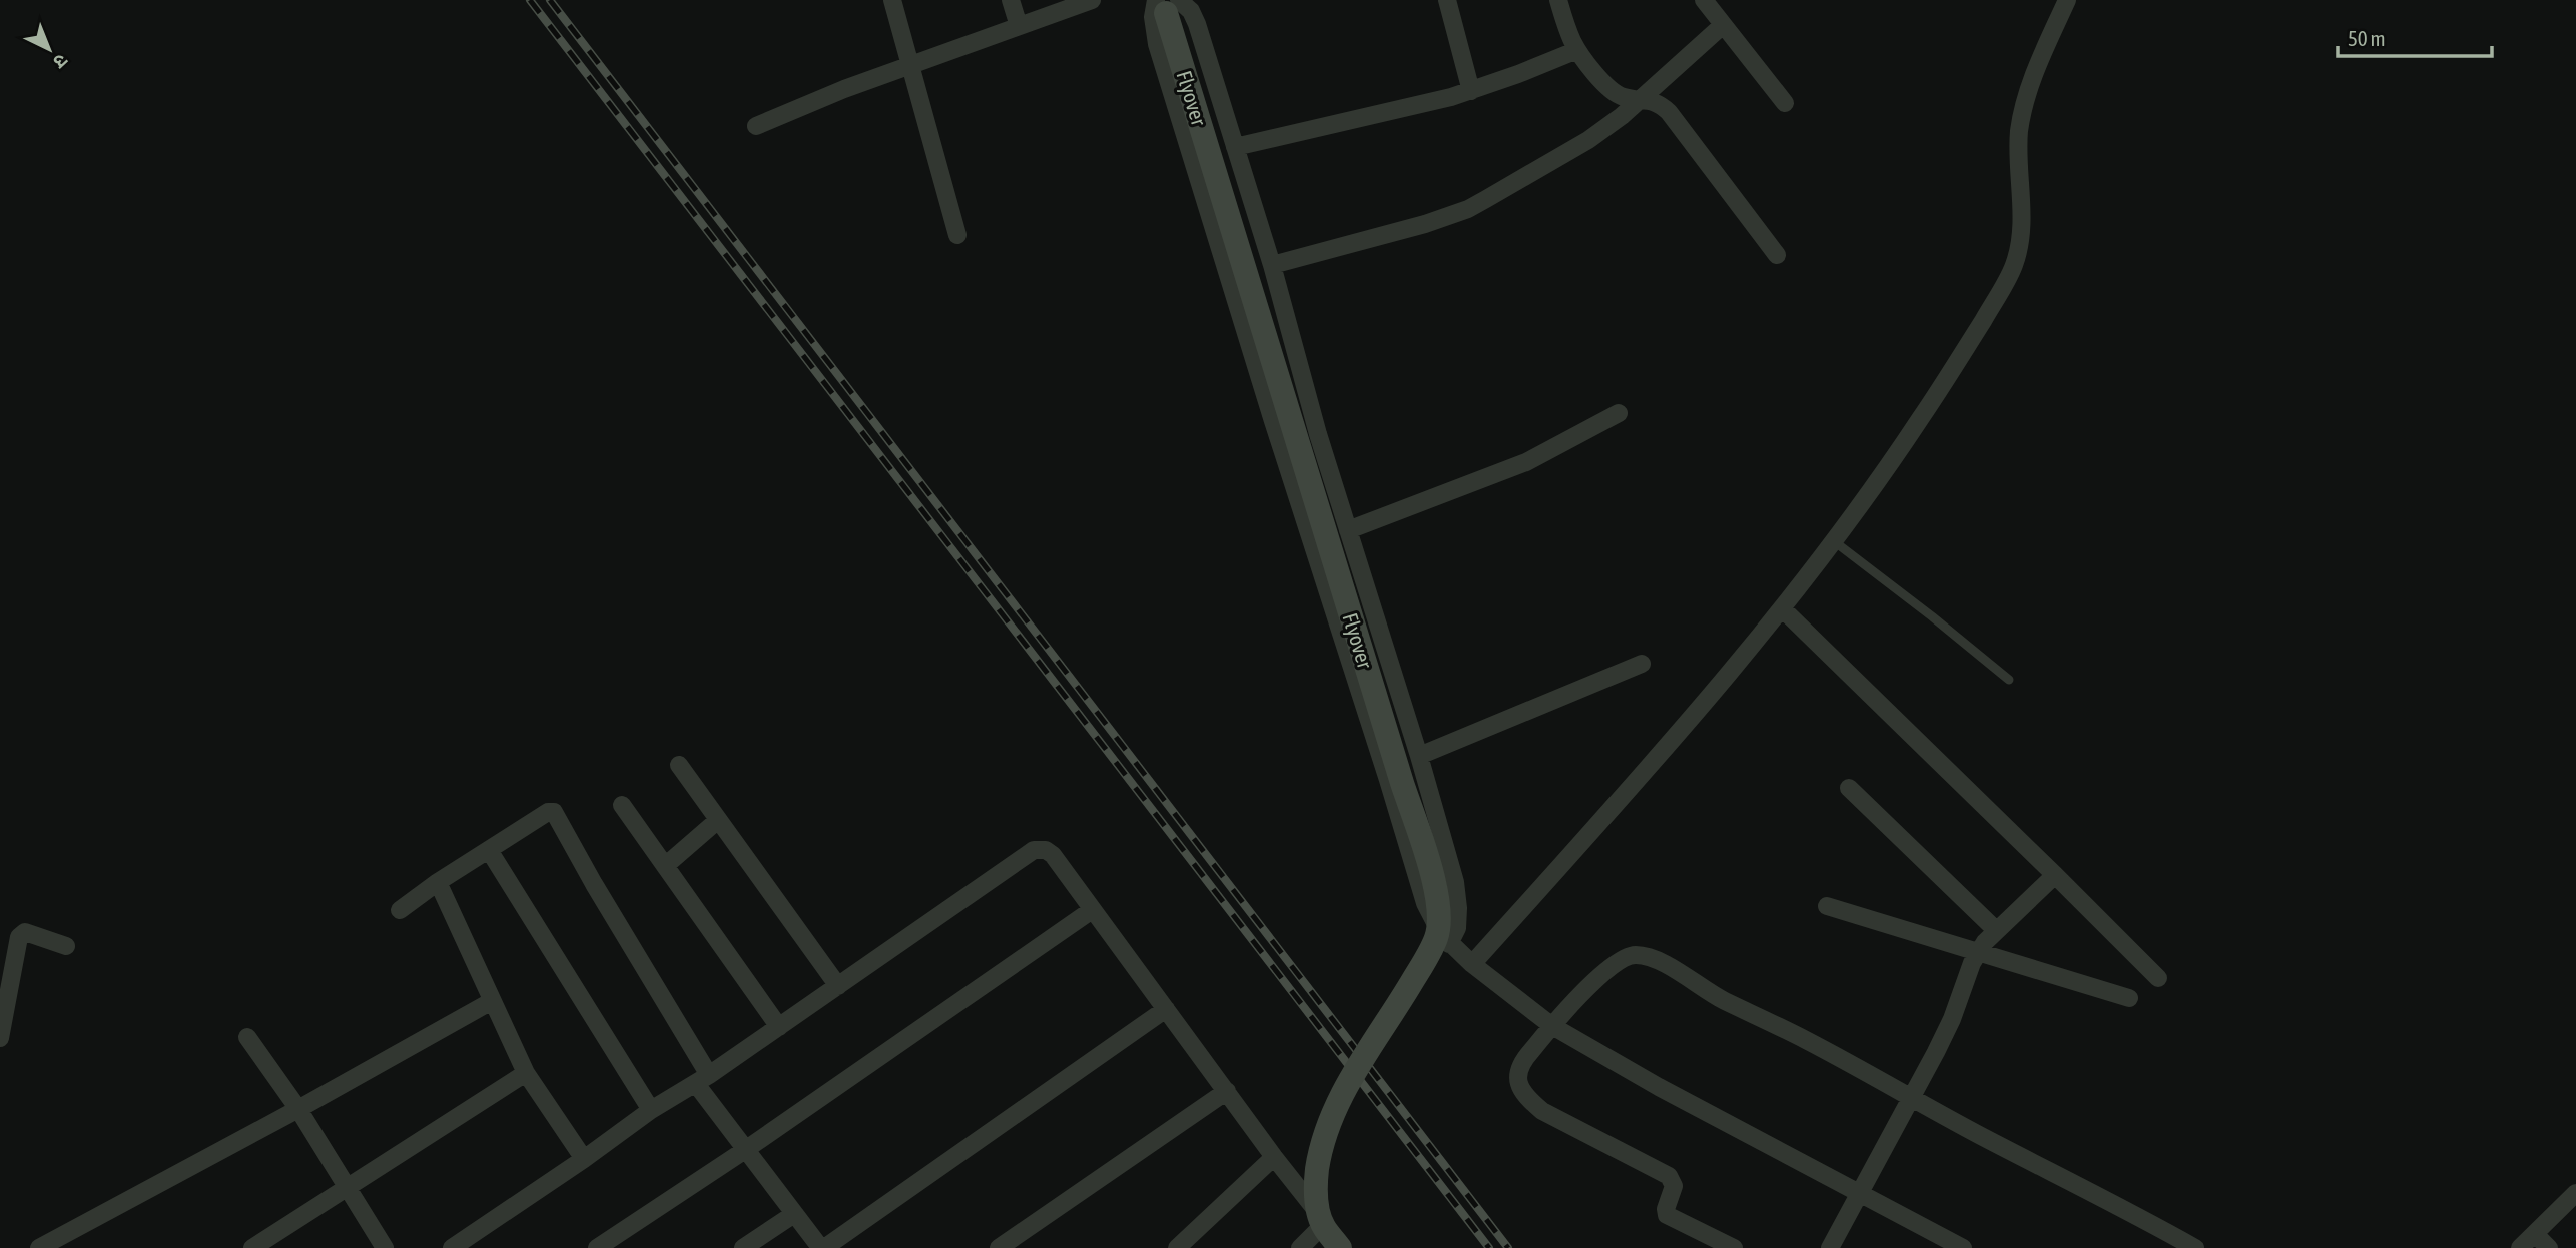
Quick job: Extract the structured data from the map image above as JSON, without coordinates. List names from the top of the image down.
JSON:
{
  "streets": {
    "main road": ["Flyover"]
  },
  "scale_bar": "50 m",
  "north": "bottom right"
}
